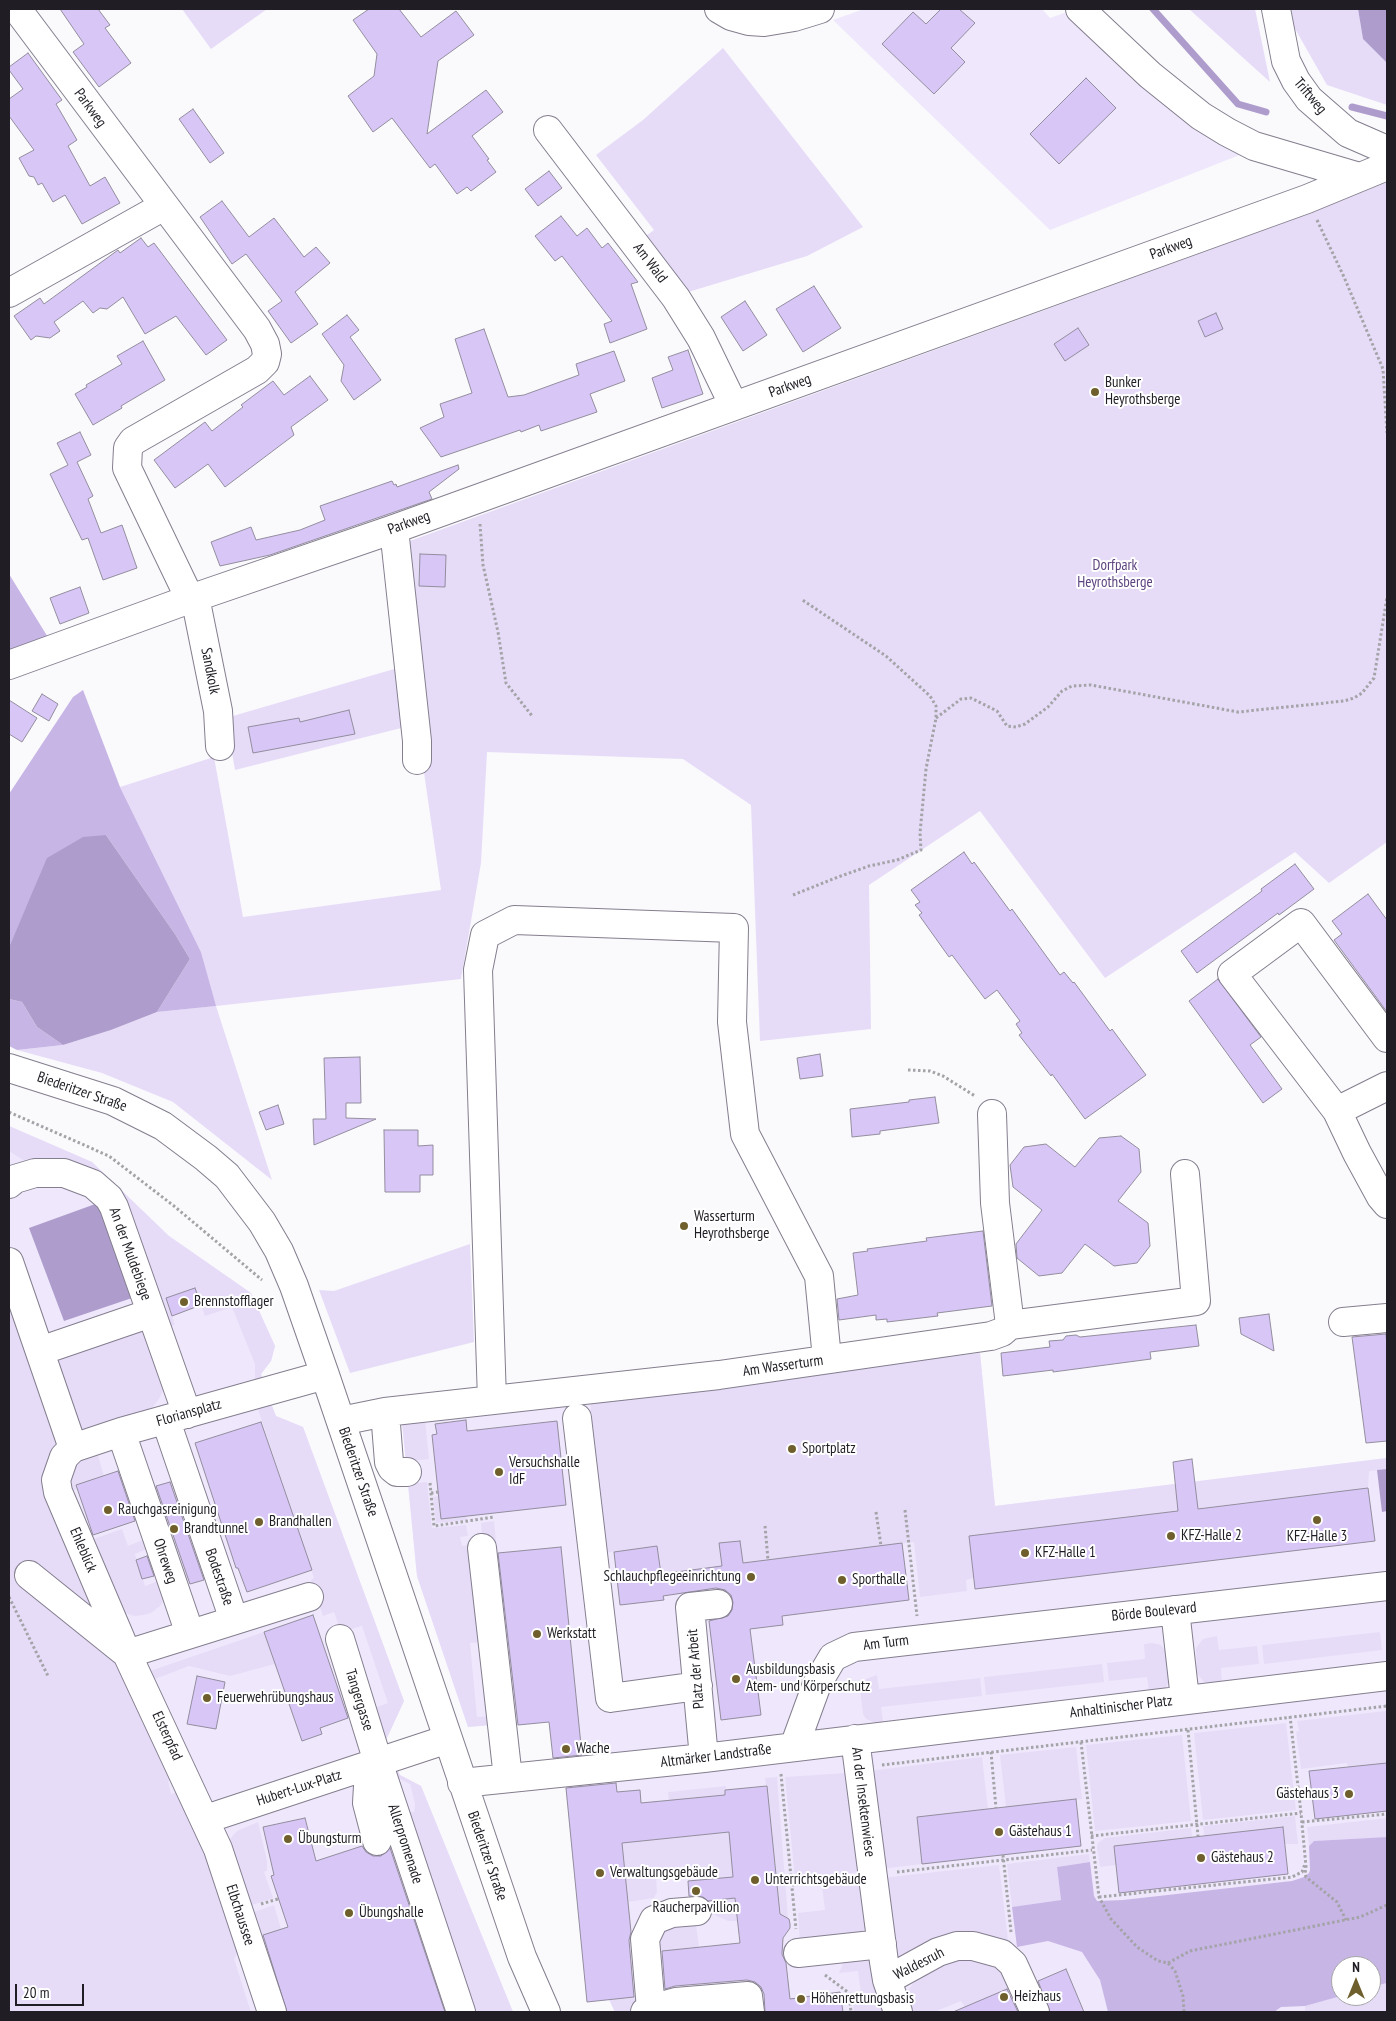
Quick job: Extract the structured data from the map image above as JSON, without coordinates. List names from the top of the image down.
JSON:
{
  "streets": {
    "street": [
      "Triftweg",
      "Parkweg",
      "Am Wald",
      "Sandkolk",
      "Biederitzer Straße",
      "An der Muldebiege",
      "Am Wasserturm",
      "Floriansplatz",
      "Ehleblick",
      "Ohreweg",
      "Bodestraße",
      "Börde Boulevard",
      "Am Turm",
      "Platz der Arbeit",
      "Tangergasse",
      "Anhaltinischer Platz",
      "Elsterpfad",
      "Altmärker Landstraße",
      "Hubert-Lux-Platz",
      "An der Insektenwiese",
      "Allerpromenade",
      "Elbchaussee",
      "Waldesruh"
    ]
  },
  "crossings": [
    ["Parkweg", "Am Wald"],
    ["Parkweg", "Sandkolk"],
    ["Biederitzer Straße", "Am Wasserturm"],
    ["Biederitzer Straße", "Floriansplatz"],
    ["Biederitzer Straße", "Altmärker Landstraße"],
    ["Biederitzer Straße", "Hubert-Lux-Platz"],
    ["An der Muldebiege", "Floriansplatz"],
    ["An der Muldebiege", "Bodestraße"],
    ["Floriansplatz", "Ehleblick"],
    ["Floriansplatz", "Ohreweg"],
    ["Floriansplatz", "Bodestraße"],
    ["Ehleblick", "Elsterpfad"],
    ["Börde Boulevard", "Am Turm"],
    ["Am Turm", "Altmärker Landstraße"],
    ["Platz der Arbeit", "Altmärker Landstraße"],
    ["Tangergasse", "Hubert-Lux-Platz"],
    ["Tangergasse", "Allerpromenade"],
    ["Anhaltinischer Platz", "Altmärker Landstraße"],
    ["Anhaltinischer Platz", "An der Insektenwiese"],
    ["Elsterpfad", "Hubert-Lux-Platz"],
    ["Elsterpfad", "Elbchaussee"],
    ["Altmärker Landstraße", "An der Insektenwiese"],
    ["Hubert-Lux-Platz", "Allerpromenade"],
    ["Hubert-Lux-Platz", "Elbchaussee"],
    ["An der Insektenwiese", "Waldesruh"]
  ],
  "parks": ["Dorfpark Heyrothsberge"],
  "places": [
    "Bunker Heyrothsberge",
    "Wasserturm Heyrothsberge",
    "Brennstofflager",
    "Sportplatz",
    "Versuchshalle IdF",
    "Rauchgasreinigung",
    "KFZ-Halle 3",
    "Brandhallen",
    "Brandtunnel",
    "KFZ-Halle 2",
    "KFZ-Halle 1",
    "Schlauchpflegeeinrichtung",
    "Sporthalle",
    "Werkstatt",
    "Ausbildungsbasis Atem- und Körperschutz",
    "Feuerwehrübungshaus",
    "Wache",
    "Gästehaus 3",
    "Gästehaus 1",
    "Übungsturm",
    "Gästehaus 2",
    "Verwaltungsgebäude",
    "Unterrichtsgebäude",
    "Raucherpavillion",
    "Übungshalle",
    "Heizhaus",
    "Höhenrettungsbasis"
  ],
  "scale_bar": "20 m",
  "north": "top"
}
